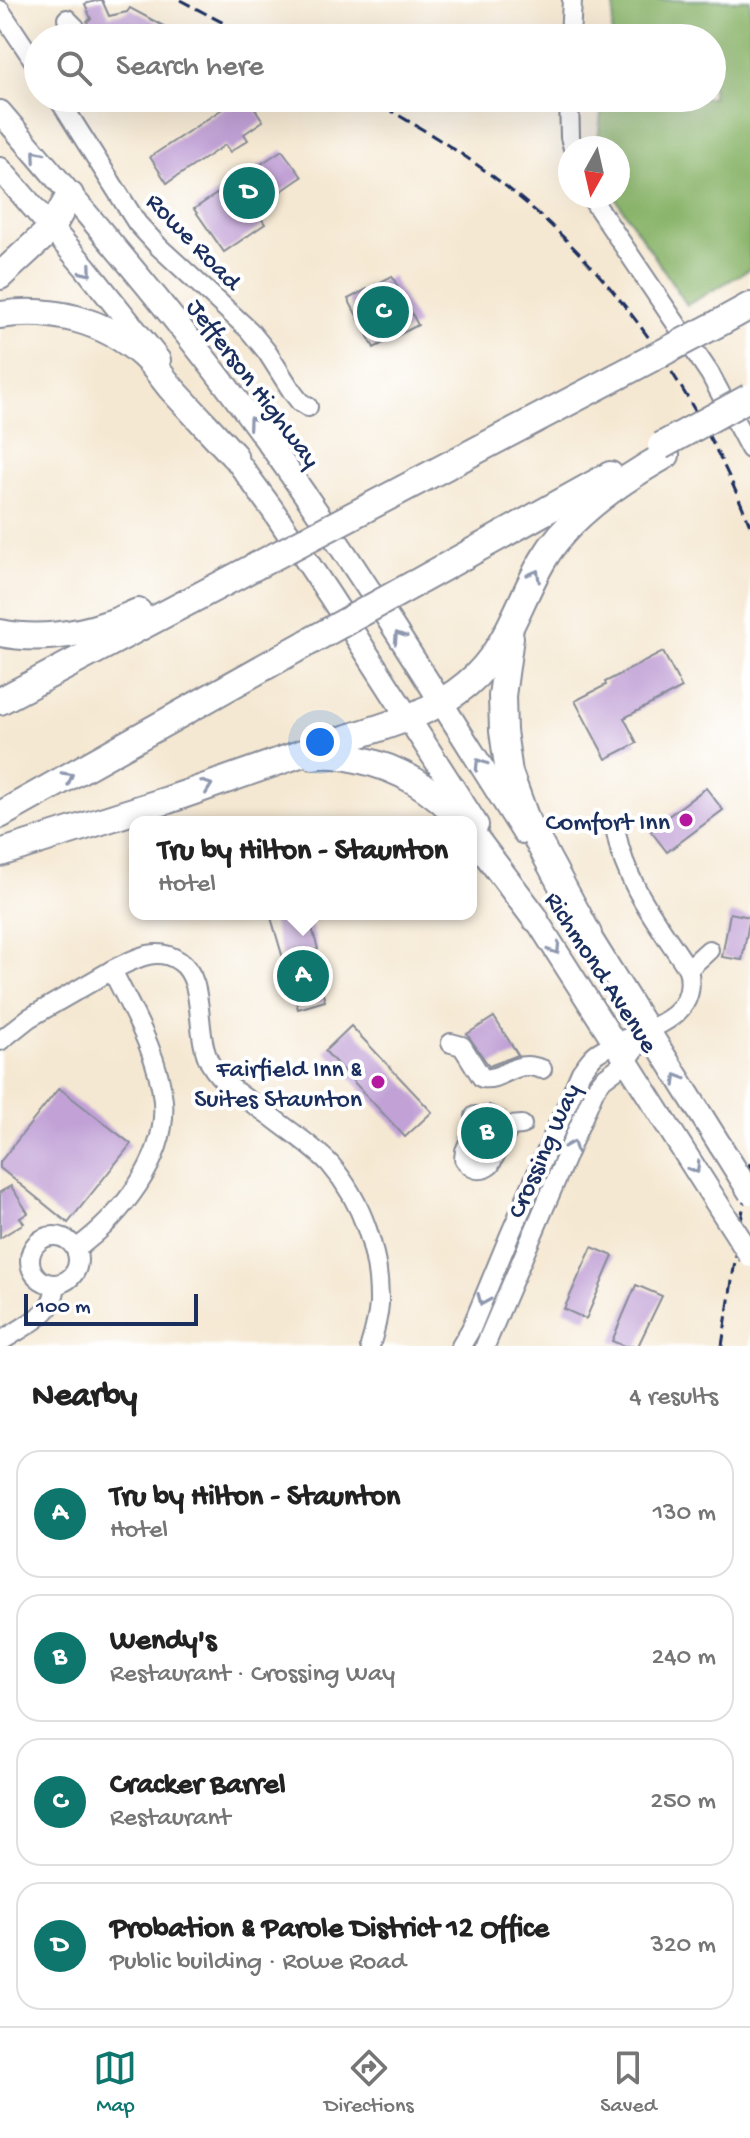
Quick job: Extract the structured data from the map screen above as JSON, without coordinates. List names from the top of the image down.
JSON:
{
  "streets": {
    "main road": ["Jefferson Highway", "Richmond Avenue"],
    "street": ["Rowe Road", "Crossing Way"]
  },
  "crossings": [
    ["Jefferson Highway", "Richmond Avenue"],
    ["Richmond Avenue", "Crossing Way"]
  ],
  "places": ["Comfort Inn", "Fairfield Inn & Suites Staunton"],
  "scale_bar": "100 m",
  "north": "bottom",
  "page": {
    "search": "Search here",
    "pins": [
      "D",
      "C",
      "A",
      "B"
    ],
    "popup": ["Tru by Hilton - Staunton", "Hotel"],
    "scale": "100 m",
    "heading": ["Nearby", "4 results"],
    "list": [
      {
        "mark": "A",
        "name": "Tru by Hilton - Staunton",
        "note": "Hotel",
        "value": "130 m"
      },
      {
        "mark": "B",
        "name": "Wendy's",
        "note": "Restaurant · Crossing Way",
        "value": "240 m"
      },
      {
        "mark": "C",
        "name": "Cracker Barrel",
        "note": "Restaurant",
        "value": "250 m"
      },
      {
        "mark": "D",
        "name": "Probation & Parole District 12 Office",
        "note": "Public building · Rowe Road",
        "value": "320 m"
      }
    ],
    "nav": ["Map", "Directions", "Saved"]
  }
}
